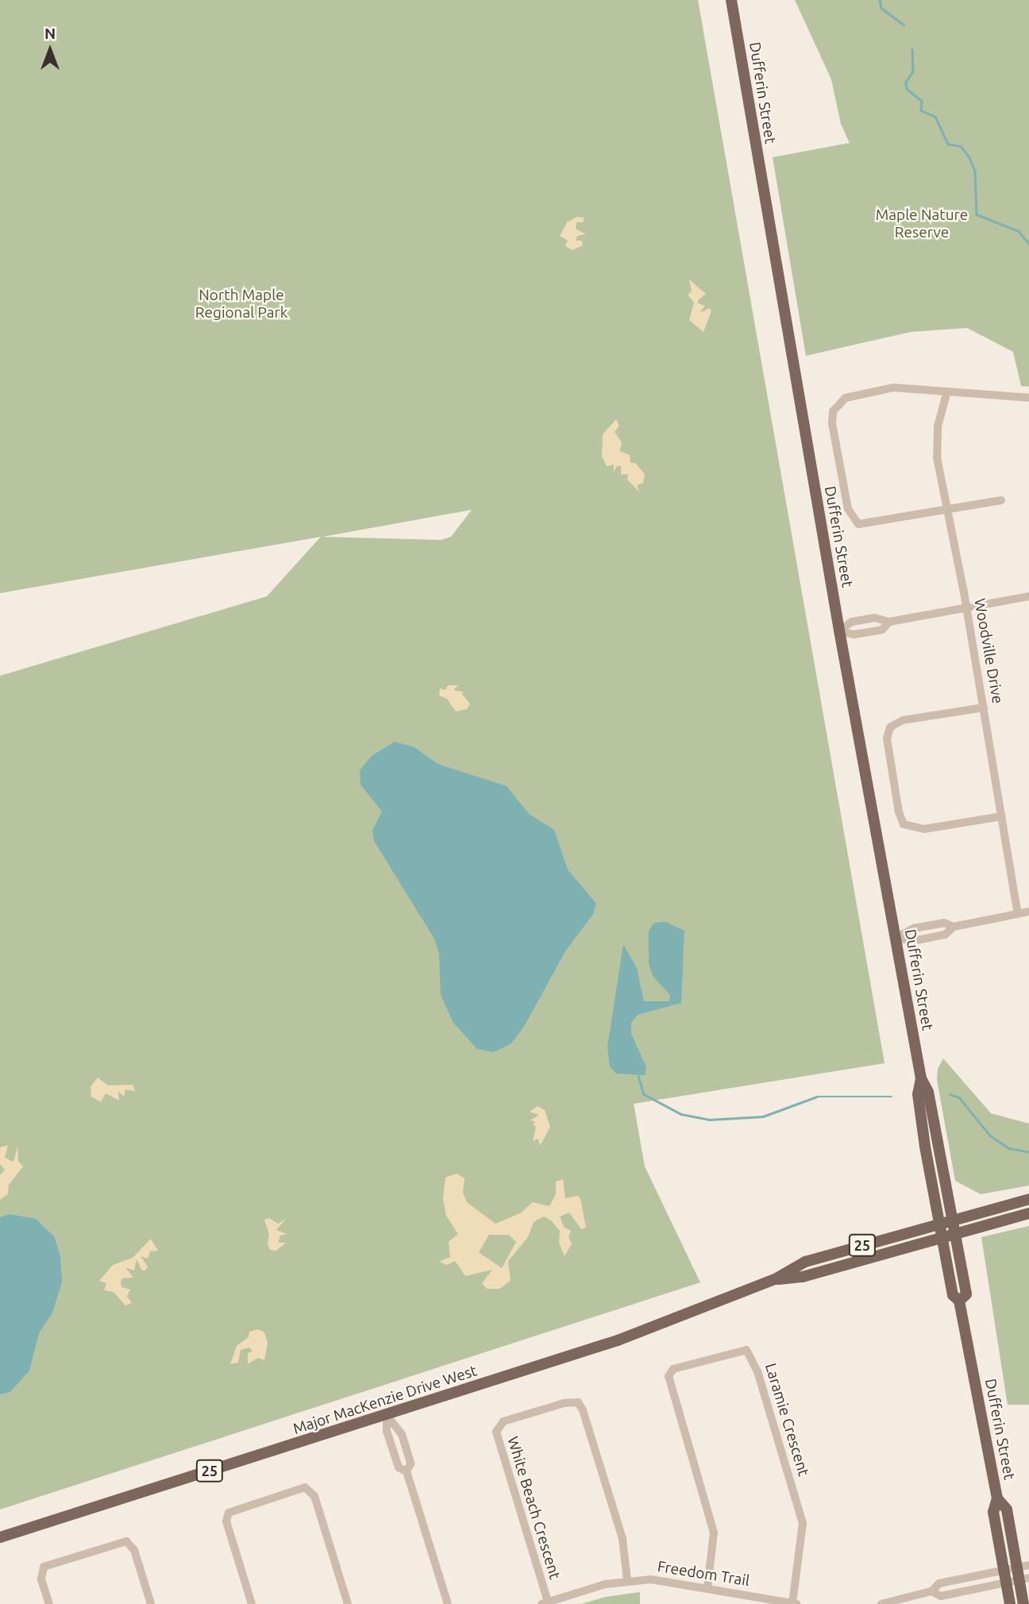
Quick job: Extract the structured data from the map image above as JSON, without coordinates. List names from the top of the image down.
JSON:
{
  "streets": {
    "main road": ["Dufferin Street", "25", "Major MacKenzie Drive West"],
    "street": [
      "Woodville Drive",
      "Laramie Crescent",
      "White Beach Crescent",
      "Freedom Trail"
    ]
  },
  "crossings": [
    ["Dufferin Street", "Major MacKenzie Drive West"],
    ["Laramie Crescent", "Freedom Trail"],
    ["White Beach Crescent", "Freedom Trail"]
  ],
  "parks": ["Maple Nature Reserve", "North Maple Regional Park"],
  "north": "top"
}
